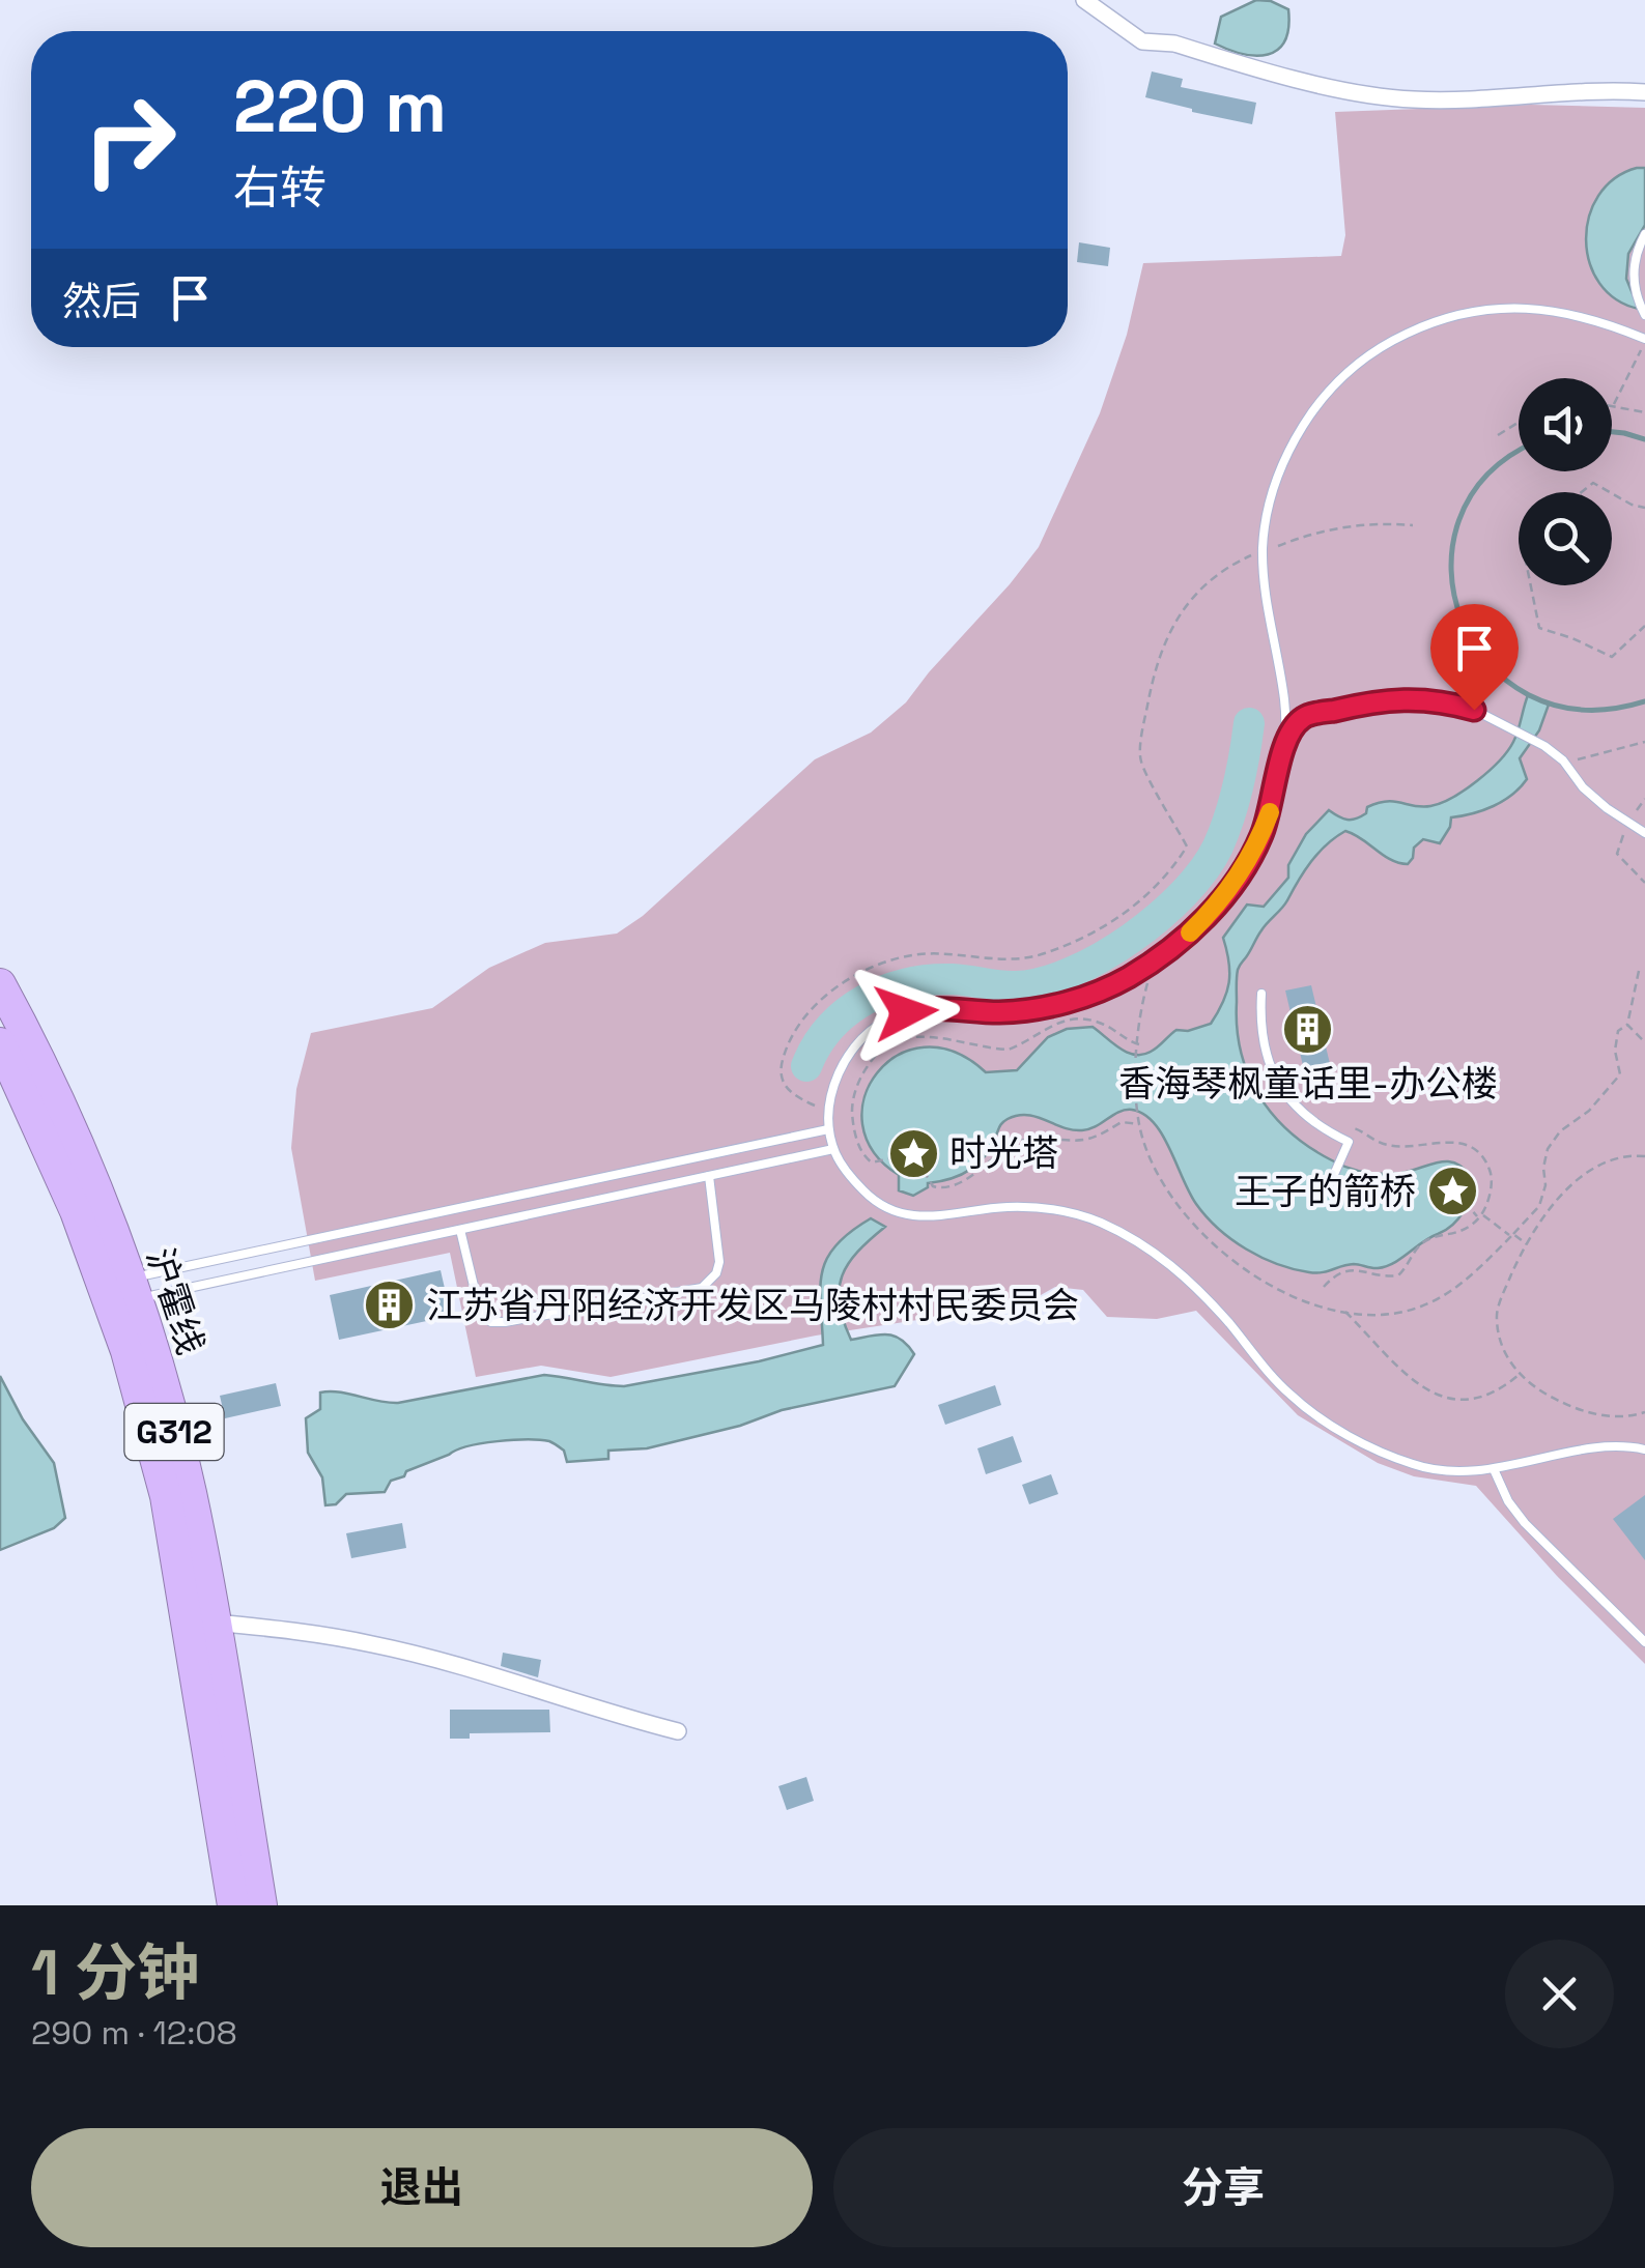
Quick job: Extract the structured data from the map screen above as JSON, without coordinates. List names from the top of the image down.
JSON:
{
  "streets": {
    "highway": ["沪霍线", "G312"]
  },
  "places": {
    "building": ["香海琴枫童话里-办公楼", "江苏省丹阳经济开发区马陵村村民委员会"],
    "place": ["时光塔", "王子的箭桥"]
  },
  "page": {
    "turn": ["220 m", "右转"],
    "then": "然后",
    "heading": ["1 分钟", "290 m · 12:08"],
    "buttons": ["退出", "分享"]
  }
}
